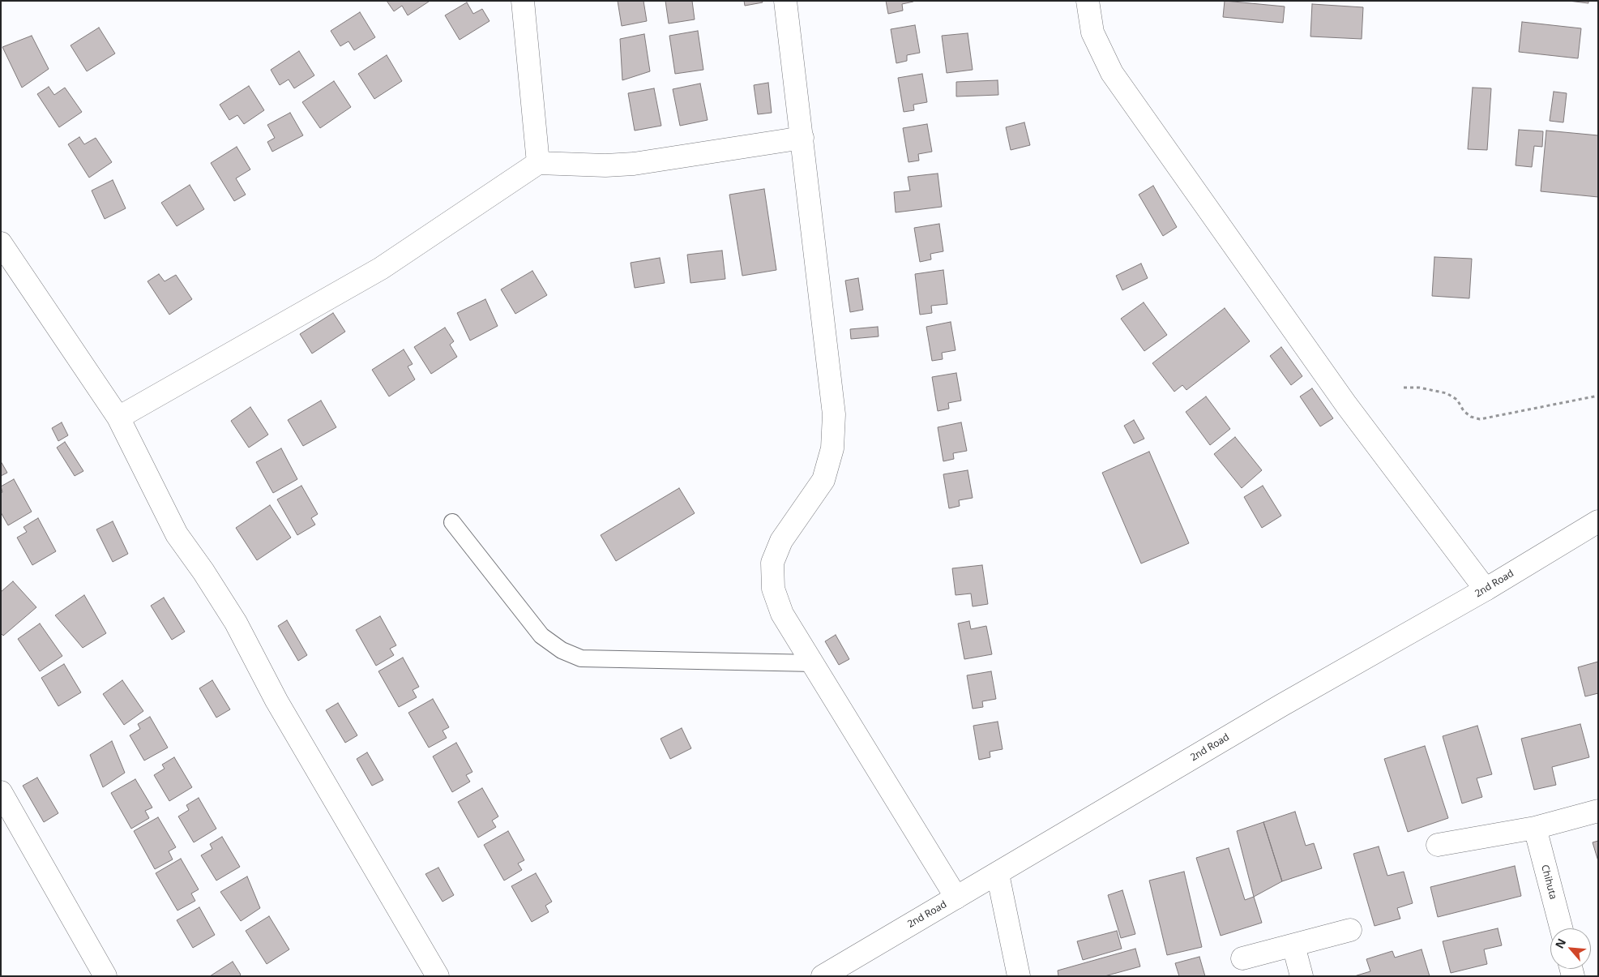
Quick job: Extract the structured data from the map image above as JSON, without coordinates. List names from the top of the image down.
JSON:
{
  "streets": {
    "street": ["2nd Road", "Chihuta"]
  },
  "north": "top left"
}
